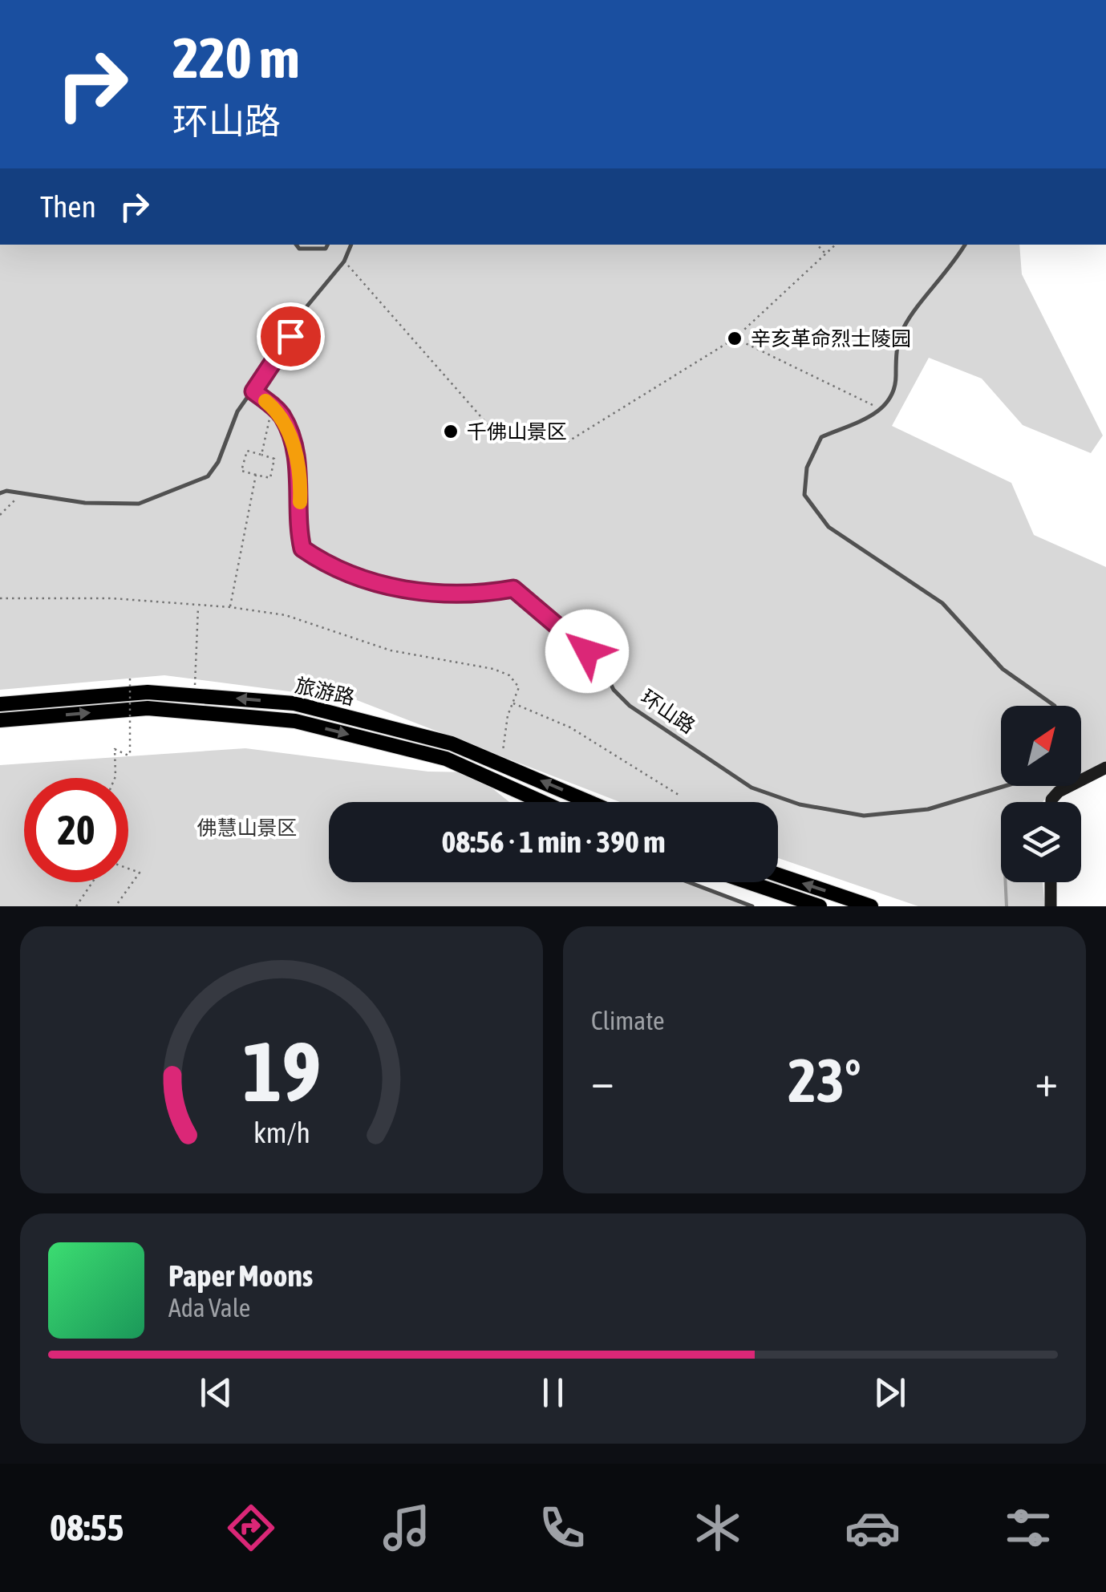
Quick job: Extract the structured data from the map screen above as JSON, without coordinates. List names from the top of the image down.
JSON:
{
  "streets": {
    "main road": ["旅游路"],
    "lane": ["环山路"]
  },
  "parks": ["佛慧山景区"],
  "places": ["辛亥革命烈士陵园", "千佛山景区"],
  "north": "top right",
  "page": {
    "turn": ["220 m", "环山路"],
    "then": "Then",
    "limit": "20",
    "trip": "08:56 · 1 min · 390 m",
    "tile": "Climate",
    "heat": ["−", "23°", "+"],
    "song": ["Paper Moons", "Ada Vale"],
    "tabs": "08:55",
    "gauge": ["19", "km/h"]
  }
}
